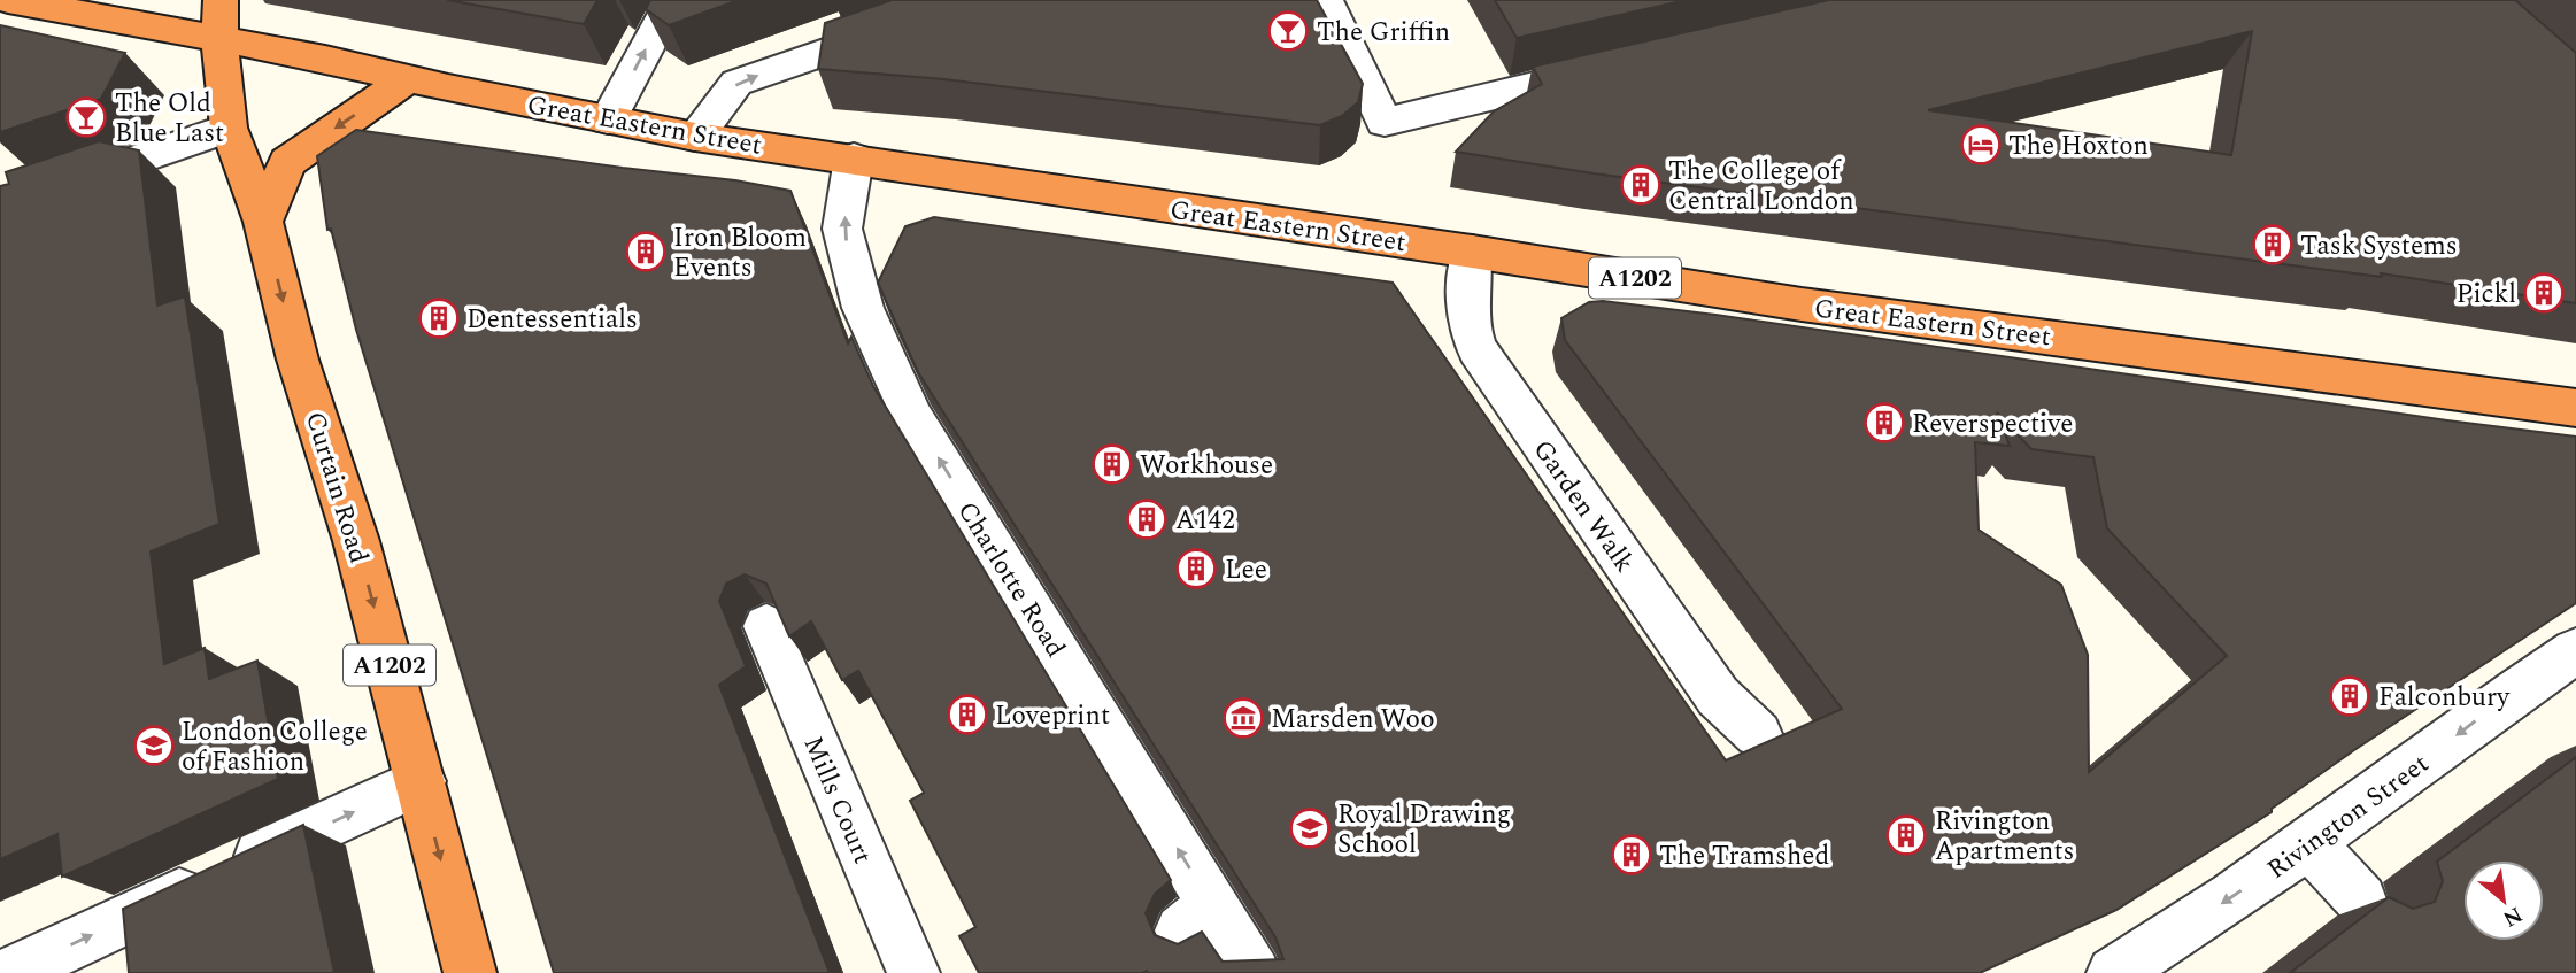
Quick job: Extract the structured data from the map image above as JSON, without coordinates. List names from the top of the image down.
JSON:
{
  "streets": {
    "highway": ["Great Eastern Street", "A1202", "Curtain Road"],
    "street": [
      "Garden Walk",
      "Charlotte Road",
      "Mills Court",
      "Rivington Street"
    ]
  },
  "crossings": [
    ["Great Eastern Street", "Curtain Road"],
    ["Great Eastern Street", "Garden Walk"],
    ["Great Eastern Street", "Charlotte Road"]
  ],
  "one_way": ["Curtain Road", "Charlotte Road", "Rivington Street"],
  "places": {
    "bar": ["The Griffin", "The Old Blue Last"],
    "hotel": ["The Hoxton"],
    "building": [
      "The College of Central London",
      "Task Systems",
      "Iron Bloom Events",
      "Pickl",
      "Dentessentials",
      "Reverspective",
      "Workhouse",
      "A142",
      "Lee",
      "Falconbury",
      "Loveprint",
      "Rivington Apartments",
      "The Tramshed"
    ],
    "museum": ["Marsden Woo"],
    "school or university": ["London College of Fashion", "Royal Drawing School"]
  },
  "north": "bottom right"
}
